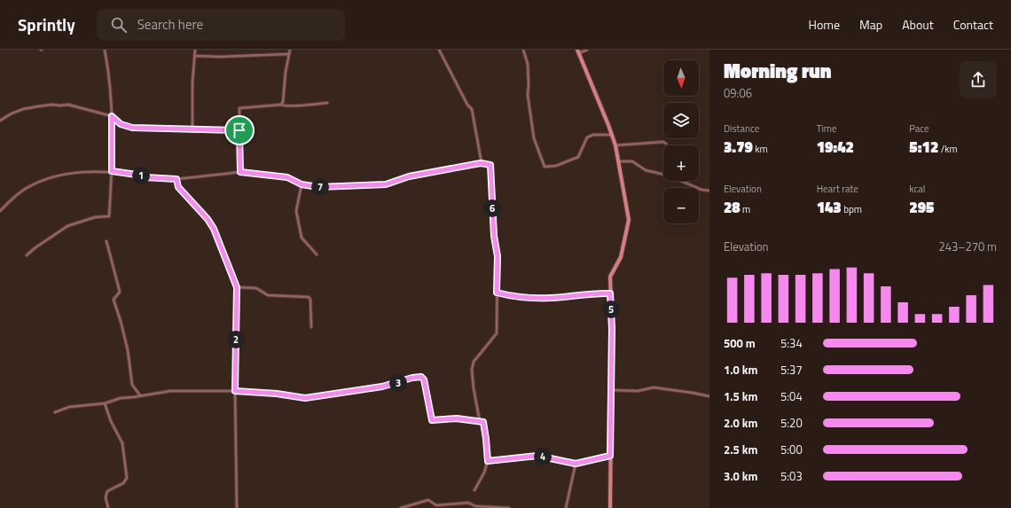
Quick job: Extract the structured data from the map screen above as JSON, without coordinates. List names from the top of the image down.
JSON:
{
  "north": "bottom",
  "page": {
    "header": "Sprintly",
    "search": "Search here",
    "nav": [
      "Home",
      "Map",
      "About",
      "Contact"
    ],
    "heading": ["Morning run", "09:06"],
    "map_buttons": ["+", "−"],
    "stats": [
      ["Distance", "3.79 km"],
      ["Time", "19:42"],
      ["Pace", "5:12 /km"],
      ["Elevation", "28 m"],
      ["Heart rate", "143 bpm"],
      ["kcal", "295"]
    ],
    "pins": [
      "1",
      "7",
      "6",
      "5",
      "2",
      "3",
      "4"
    ],
    "chart": ["Elevation", "243–270 m"],
    "list": [
      {
        "name": "500 m",
        "note": "5:34"
      },
      {
        "name": "1.0 km",
        "note": "5:37"
      },
      {
        "name": "1.5 km",
        "note": "5:04"
      },
      {
        "name": "2.0 km",
        "note": "5:20"
      },
      {
        "name": "2.5 km",
        "note": "5:00"
      },
      {
        "name": "3.0 km",
        "note": "5:03"
      }
    ]
  }
}
